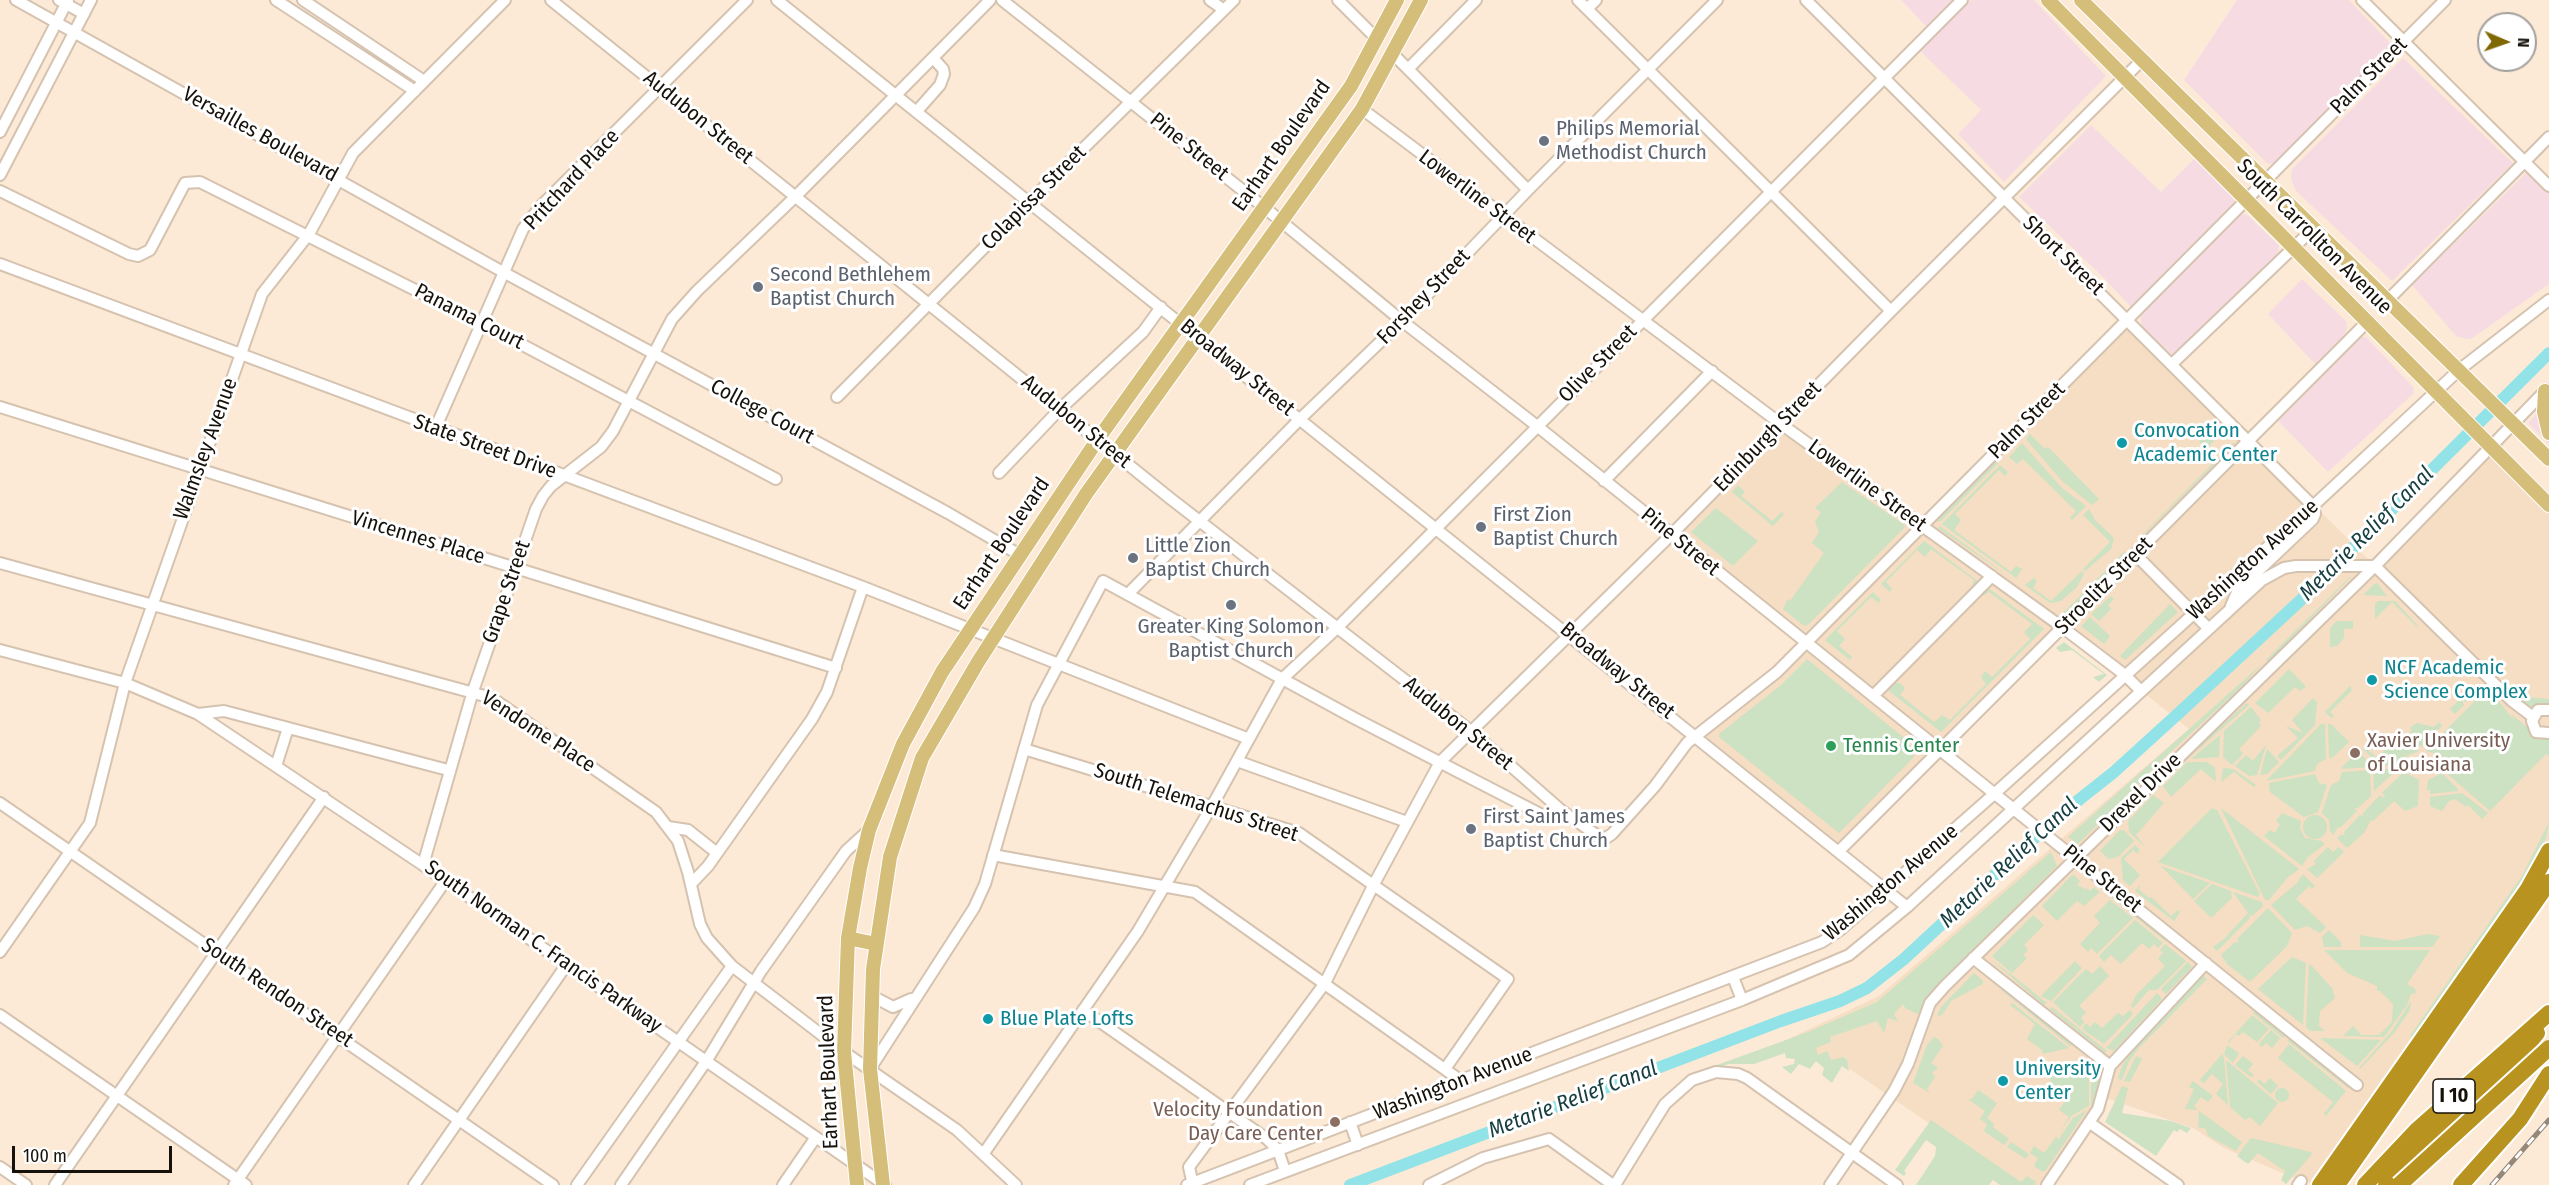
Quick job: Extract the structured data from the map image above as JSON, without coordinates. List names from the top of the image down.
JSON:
{
  "streets": {
    "highway": ["I 10"],
    "main road": ["Earhart Boulevard", "South Carrollton Avenue"],
    "street": [
      "Palm Street",
      "Audubon Street",
      "Versailles Boulevard",
      "Pine Street",
      "Pritchard Place",
      "Lowerline Street",
      "Colapissa Street",
      "Short Street",
      "Forshey Street",
      "Panama Court",
      "Olive Street",
      "Broadway Street",
      "College Court",
      "Edinburgh Street",
      "State Street Drive",
      "Walmsley Avenue",
      "Vincennes Place",
      "Washington Avenue",
      "Stroelitz Street",
      "Grape Street",
      "Vendome Place",
      "Drexel Drive",
      "South Telemachus Street",
      "South Norman C. Francis Parkway",
      "South Rendon Street"
    ]
  },
  "crossings": [
    ["Palm Street", "Audubon Street"],
    ["Palm Street", "Pine Street"],
    ["Palm Street", "Lowerline Street"],
    ["Palm Street", "South Carrollton Avenue"],
    ["Palm Street", "Short Street"],
    ["Palm Street", "Broadway Street"],
    ["Audubon Street", "Earhart Boulevard"],
    ["Audubon Street", "Pritchard Place"],
    ["Audubon Street", "Colapissa Street"],
    ["Audubon Street", "Forshey Street"],
    ["Audubon Street", "Olive Street"],
    ["Audubon Street", "Edinburgh Street"],
    ["Audubon Street", "Grape Street"],
    ["Versailles Boulevard", "Pritchard Place"],
    ["Versailles Boulevard", "College Court"],
    ["Versailles Boulevard", "Walmsley Avenue"],
    ["Earhart Boulevard", "Pine Street"],
    ["Earhart Boulevard", "Lowerline Street"],
    ["Earhart Boulevard", "Broadway Street"],
    ["Earhart Boulevard", "College Court"],
    ["Earhart Boulevard", "State Street Drive"],
    ["Earhart Boulevard", "Vendome Place"],
    ["Earhart Boulevard", "South Norman C. Francis Parkway"],
    ["Pine Street", "Colapissa Street"],
    ["Pine Street", "Forshey Street"],
    ["Pine Street", "Olive Street"],
    ["Pine Street", "Edinburgh Street"],
    ["Pine Street", "Washington Avenue"],
    ["Pine Street", "Stroelitz Street"],
    ["Pine Street", "Drexel Drive"],
    ["Pritchard Place", "Panama Court"],
    ["Pritchard Place", "College Court"],
    ["Pritchard Place", "State Street Drive"],
    ["Lowerline Street", "Forshey Street"],
    ["Lowerline Street", "Olive Street"],
    ["Lowerline Street", "Edinburgh Street"],
    ["Lowerline Street", "Washington Avenue"],
    ["Lowerline Street", "Stroelitz Street"],
    ["Colapissa Street", "Broadway Street"],
    ["South Carrollton Avenue", "Edinburgh Street"],
    ["South Carrollton Avenue", "Washington Avenue"],
    ["South Carrollton Avenue", "Stroelitz Street"],
    ["South Carrollton Avenue", "Drexel Drive"],
    ["Short Street", "Olive Street"],
    ["Short Street", "Edinburgh Street"],
    ["Short Street", "Washington Avenue"],
    ["Short Street", "Stroelitz Street"],
    ["Forshey Street", "Broadway Street"],
    ["Panama Court", "Walmsley Avenue"],
    ["Panama Court", "Grape Street"],
    ["Olive Street", "Broadway Street"],
    ["Olive Street", "State Street Drive"],
    ["Olive Street", "South Telemachus Street"],
    ["Broadway Street", "Edinburgh Street"],
    ["Broadway Street", "Washington Avenue"],
    ["Broadway Street", "Stroelitz Street"],
    ["Broadway Street", "Grape Street"],
    ["College Court", "Grape Street"],
    ["Edinburgh Street", "Washington Avenue"],
    ["Edinburgh Street", "South Telemachus Street"],
    ["State Street Drive", "Walmsley Avenue"],
    ["State Street Drive", "Grape Street"],
    ["Walmsley Avenue", "Vincennes Place"],
    ["Walmsley Avenue", "Vendome Place"],
    ["Walmsley Avenue", "South Norman C. Francis Parkway"],
    ["Walmsley Avenue", "South Rendon Street"],
    ["Vincennes Place", "Grape Street"],
    ["Grape Street", "Vendome Place"],
    ["Grape Street", "South Norman C. Francis Parkway"]
  ],
  "water": ["Metarie Relief Canal"],
  "places": [
    "Philips Memorial Methodist Church",
    "Second Bethlehem Baptist Church",
    "Convocation Academic Center",
    "First Zion Baptist Church",
    "Little Zion Baptist Church",
    "Greater King Solomon Baptist Church",
    "NCF Academic Science Complex",
    "Tennis Center",
    "Xavier University of Louisiana",
    "First Saint James Baptist Church",
    "Blue Plate Lofts",
    "University Center",
    "Velocity Foundation Day Care Center"
  ],
  "scale_bar": "100 m",
  "north": "right"
}
